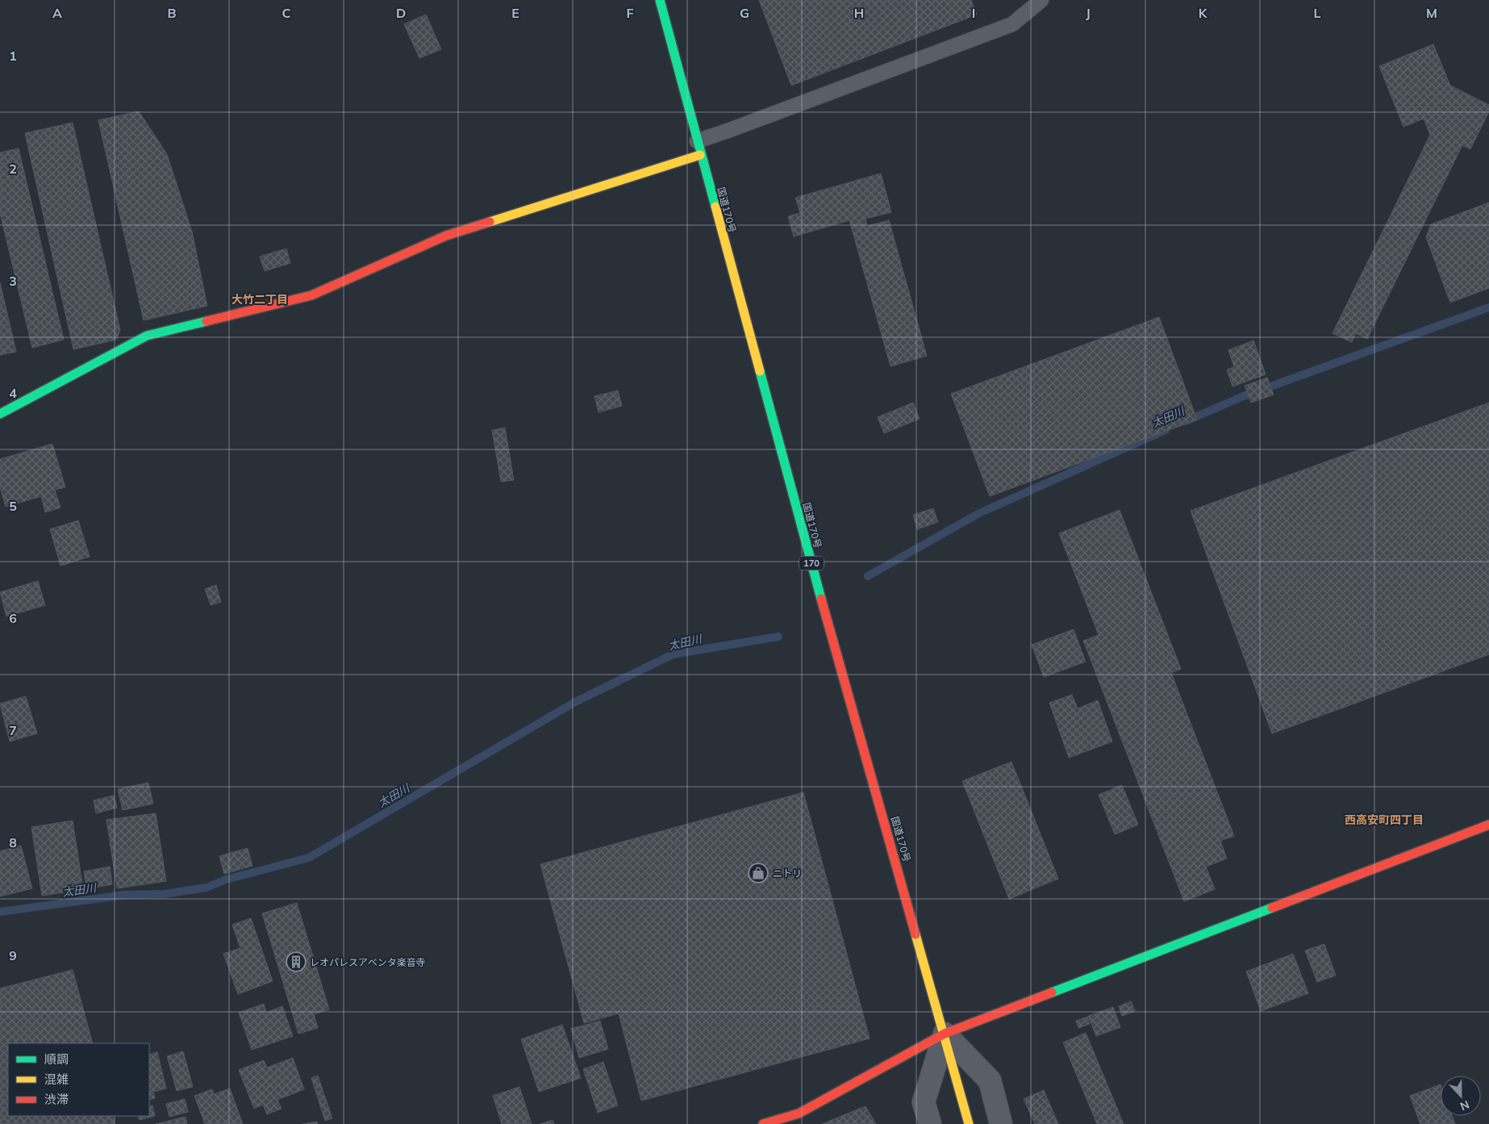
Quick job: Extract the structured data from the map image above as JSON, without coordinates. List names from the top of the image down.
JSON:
{
  "streets": {
    "main road": ["国道170号", "170"]
  },
  "districts": ["大竹二丁目", "西高安町四丁目"],
  "water": ["太田川"],
  "places": {
    "shop": ["ニトリ"],
    "building": ["レオパレスアベンタ楽音寺"]
  },
  "legend": ["順調", "混雑", "渋滞"],
  "north": "bottom",
  "grid": {
    "columns": [
      "A",
      "B",
      "C",
      "D",
      "E",
      "F",
      "G",
      "H",
      "I",
      "J",
      "K",
      "L",
      "M"
    ],
    "rows": [
      "1",
      "2",
      "3",
      "4",
      "5",
      "6",
      "7",
      "8",
      "9"
    ]
  }
}
